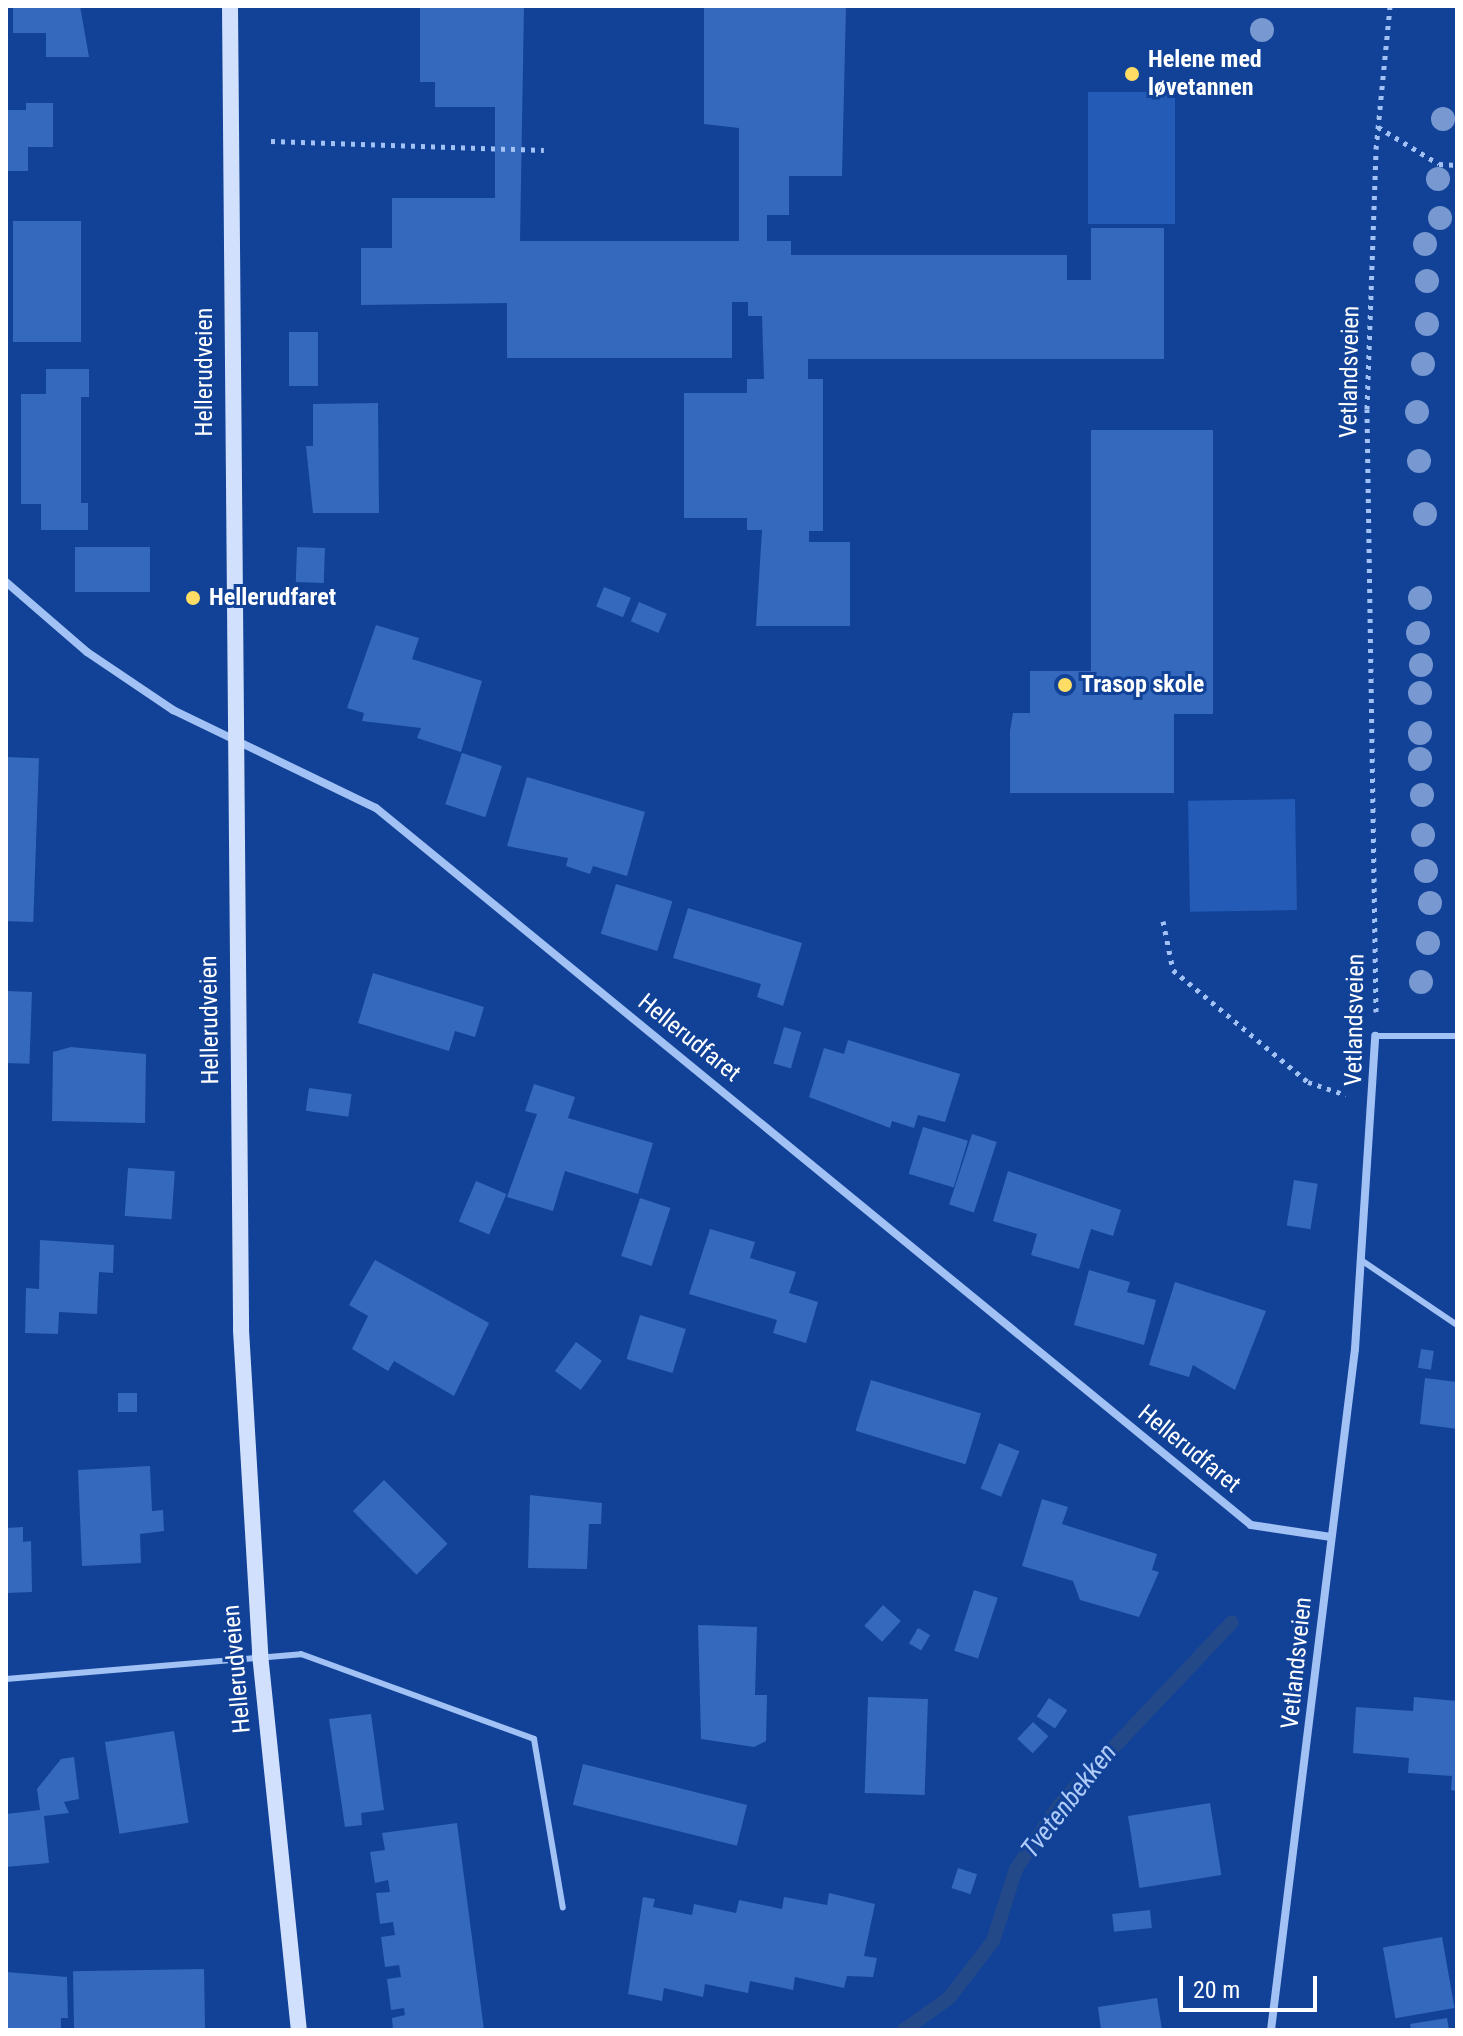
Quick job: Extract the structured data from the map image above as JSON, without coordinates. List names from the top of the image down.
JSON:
{
  "streets": {
    "main road": ["Hellerudveien"],
    "street": ["Vetlandsveien", "Hellerudfaret"]
  },
  "crossings": [
    ["Hellerudveien", "Hellerudfaret"],
    ["Vetlandsveien", "Hellerudfaret"]
  ],
  "water": ["Tvetenbekken"],
  "places": ["Helene med løvetannen", "Hellerudfaret", "Trasop skole"],
  "scale_bar": "20 m"
}
